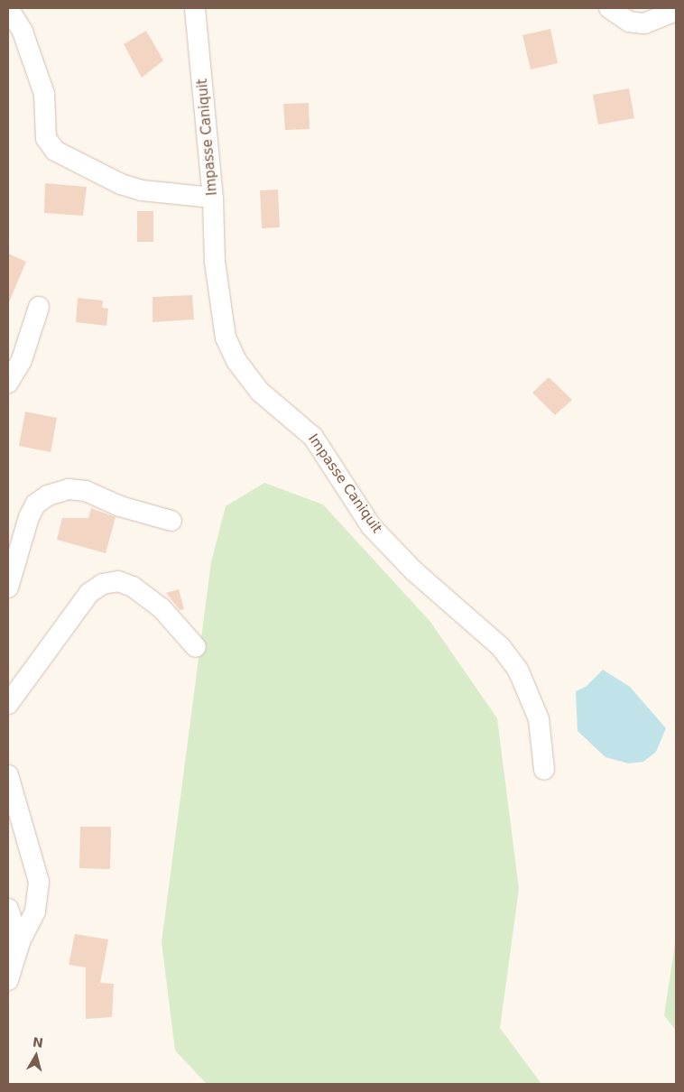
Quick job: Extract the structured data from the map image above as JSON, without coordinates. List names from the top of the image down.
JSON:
{
  "streets": {
    "street": ["Impasse Caniquit"]
  },
  "north": "top"
}
